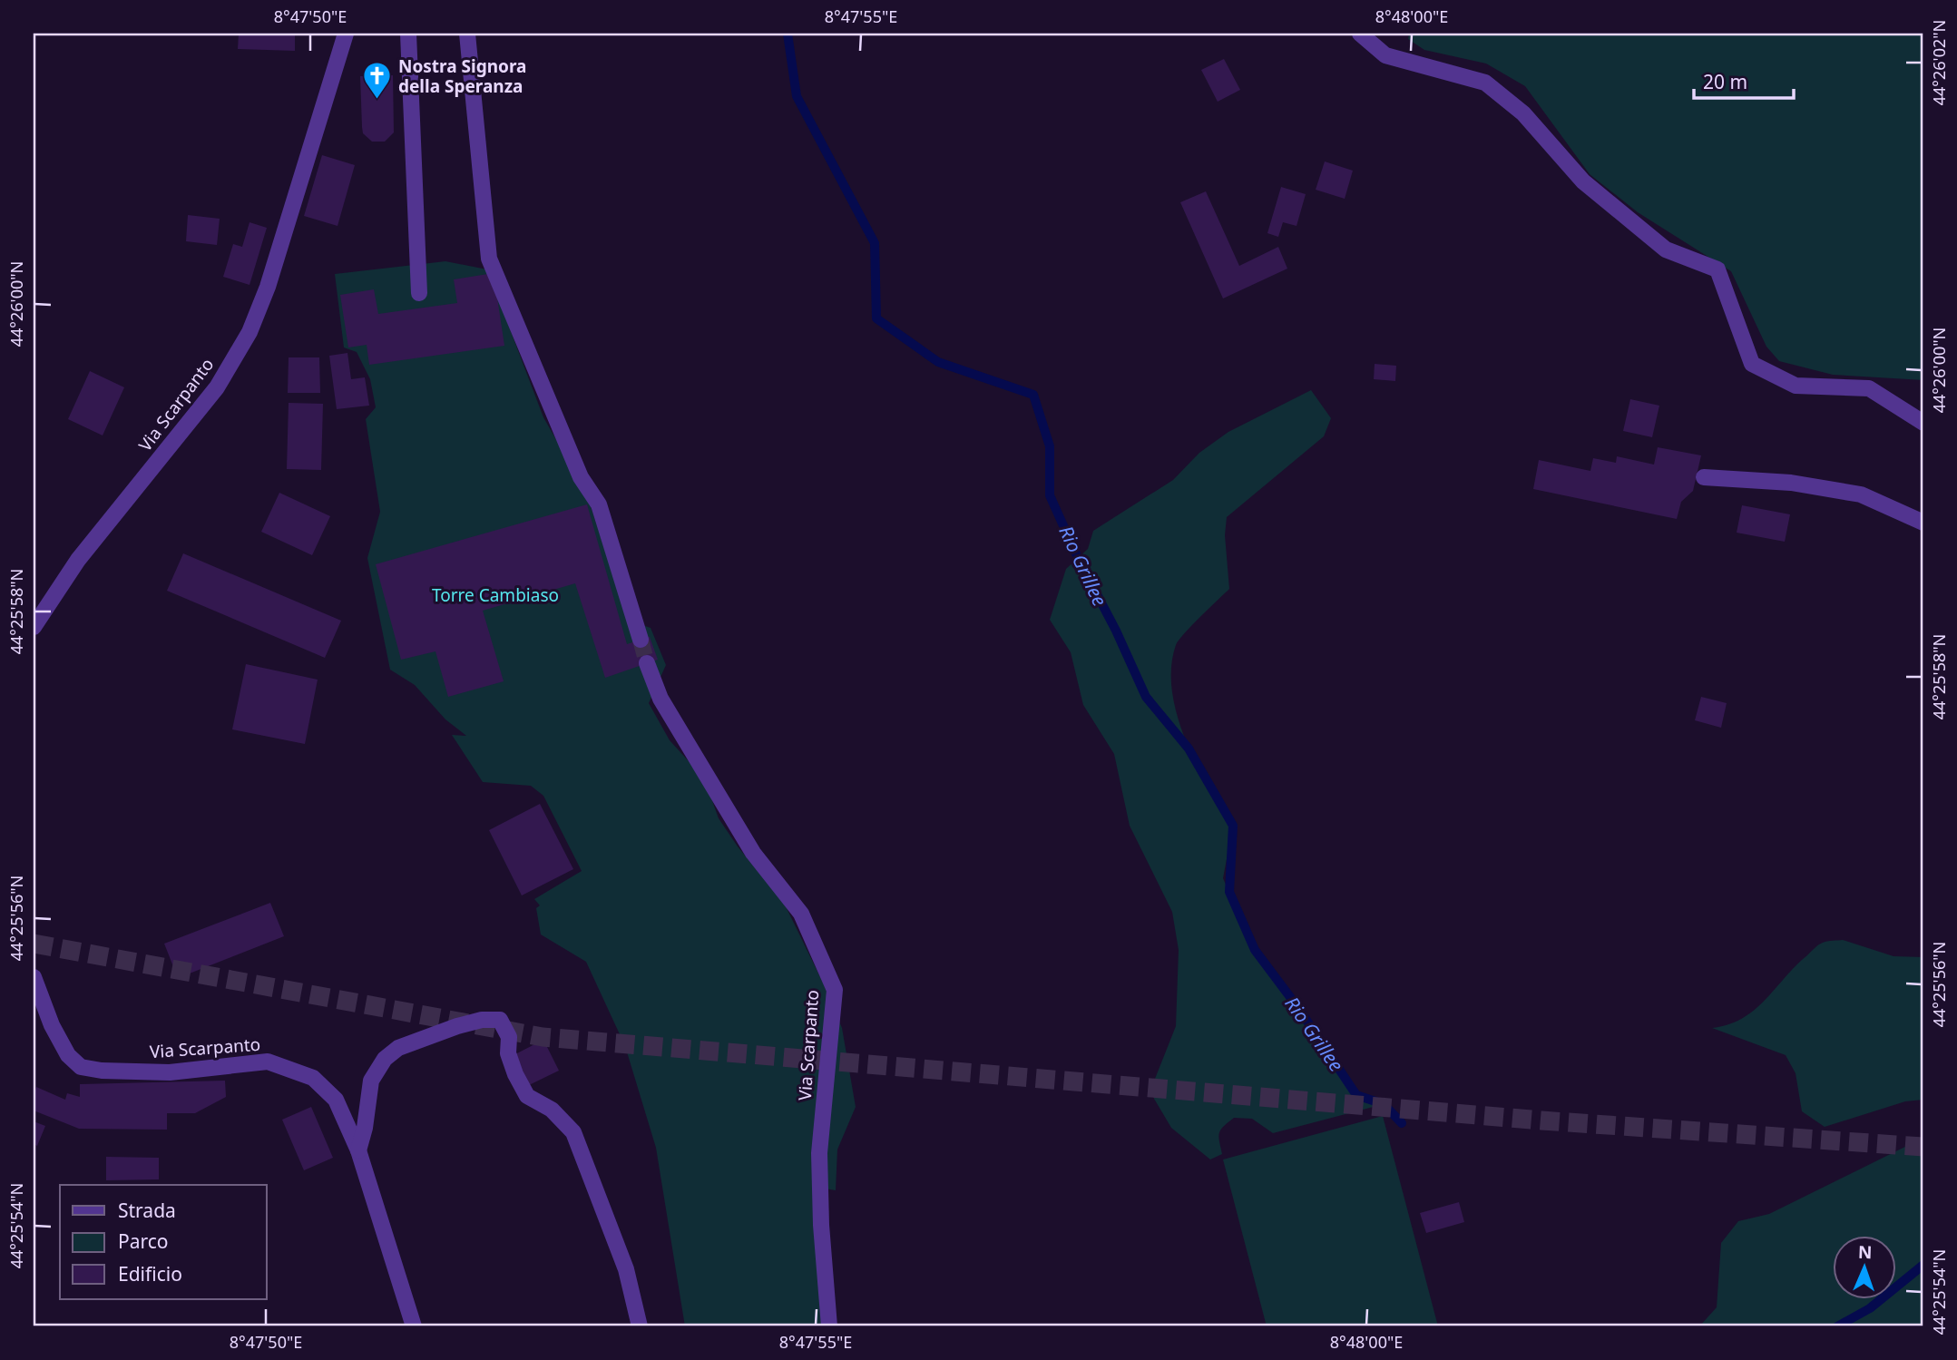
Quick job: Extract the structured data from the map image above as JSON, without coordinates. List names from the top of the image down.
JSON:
{
  "streets": {
    "street": ["Via Scarpanto"]
  },
  "water": ["Rio Grillee"],
  "parks": ["Torre Cambiaso"],
  "places": {
    "church": ["Nostra Signora della Speranza"]
  },
  "legend": ["Strada", "Parco", "Edificio"],
  "scale_bar": "20 m",
  "north": "top",
  "coordinates": [
    "8°47'50\"E",
    "8°47'55\"E",
    "8°48'00\"E",
    "44°26'02\"N",
    "44°26'00\"N",
    "44°25'58\"N",
    "44°25'56\"N",
    "44°25'54\"N"
  ]
}
